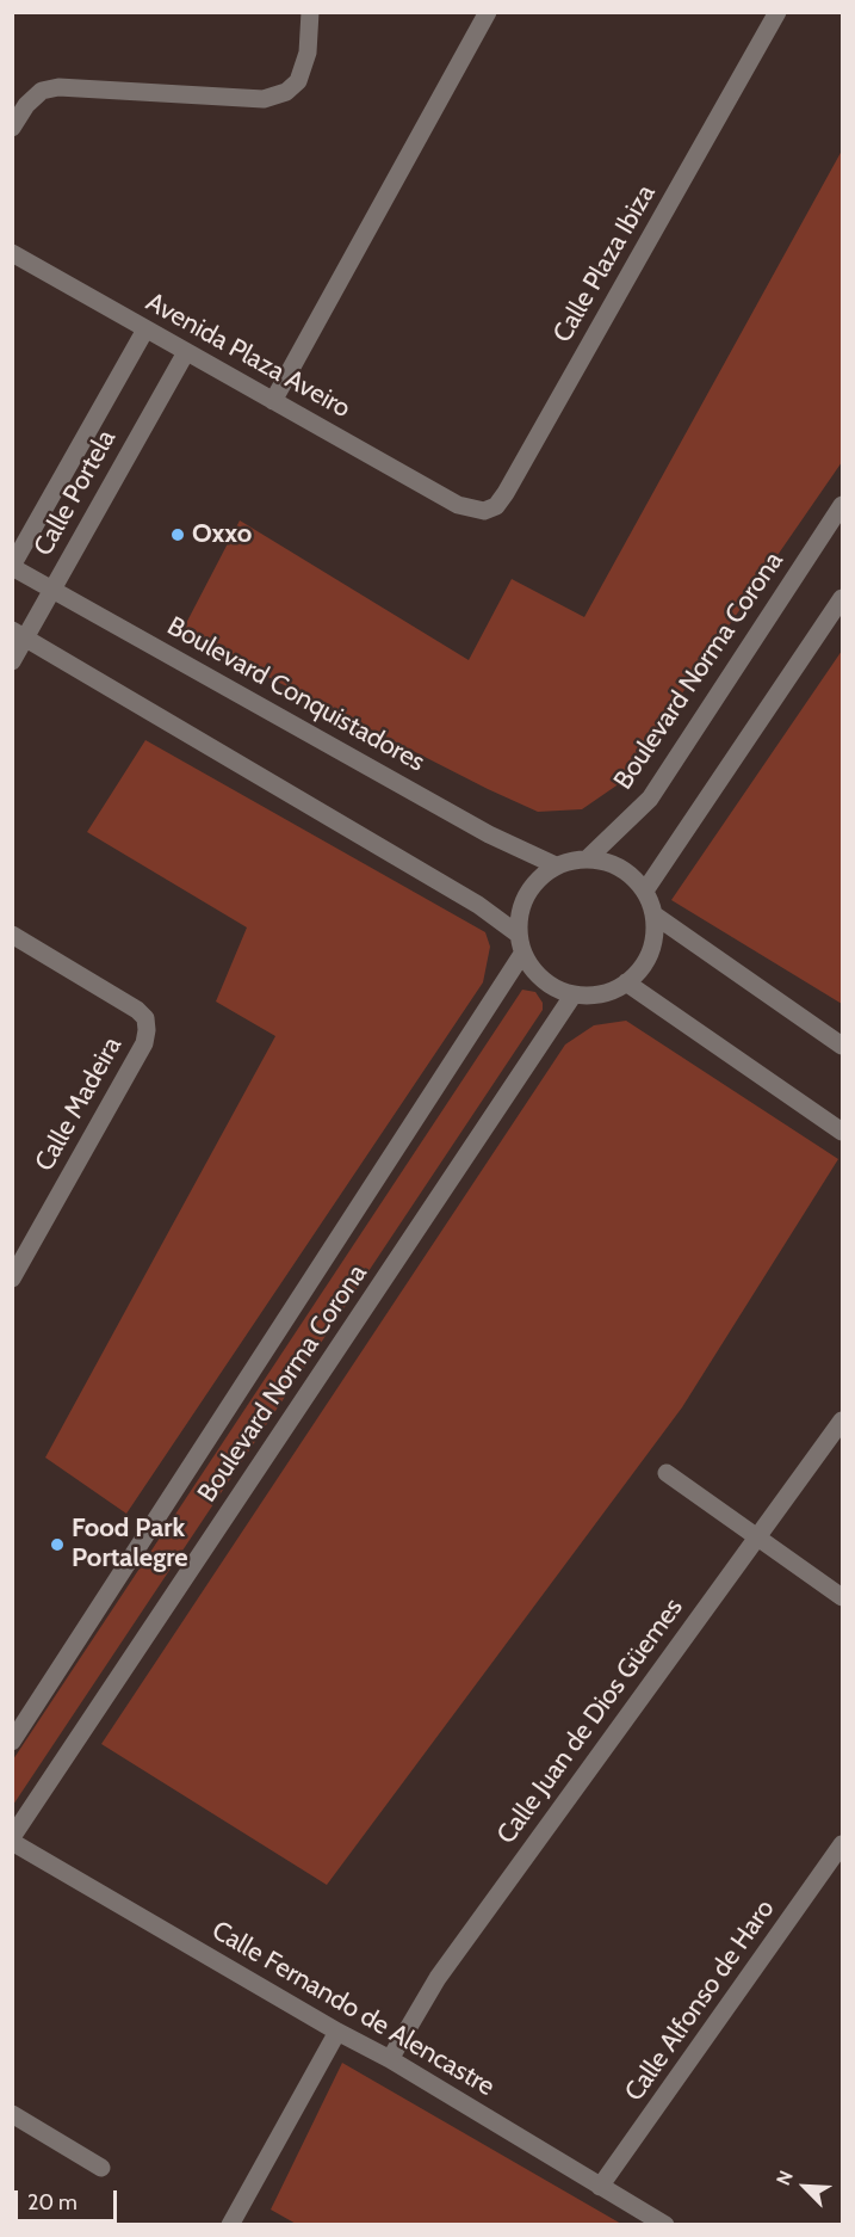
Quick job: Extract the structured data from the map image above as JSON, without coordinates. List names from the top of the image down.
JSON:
{
  "streets": {
    "street": [
      "Calle Plaza Ibiza",
      "Avenida Plaza Aveiro",
      "Calle Portela",
      "Boulevard Norma Corona",
      "Boulevard Conquistadores",
      "Calle Madeira",
      "Calle Juan de Dios Güemes",
      "Calle Alfonso de Haro",
      "Calle Fernando de Alencastre"
    ]
  },
  "crossings": [
    ["Calle Plaza Ibiza", "Avenida Plaza Aveiro"],
    ["Avenida Plaza Aveiro", "Calle Portela"],
    ["Calle Portela", "Boulevard Conquistadores"],
    ["Boulevard Norma Corona", "Boulevard Conquistadores"],
    ["Boulevard Norma Corona", "Calle Fernando de Alencastre"],
    ["Calle Juan de Dios Güemes", "Calle Fernando de Alencastre"],
    ["Calle Alfonso de Haro", "Calle Fernando de Alencastre"]
  ],
  "places": ["Oxxo", "Food Park Portalegre"],
  "scale_bar": "20 m",
  "north": "top left"
}
